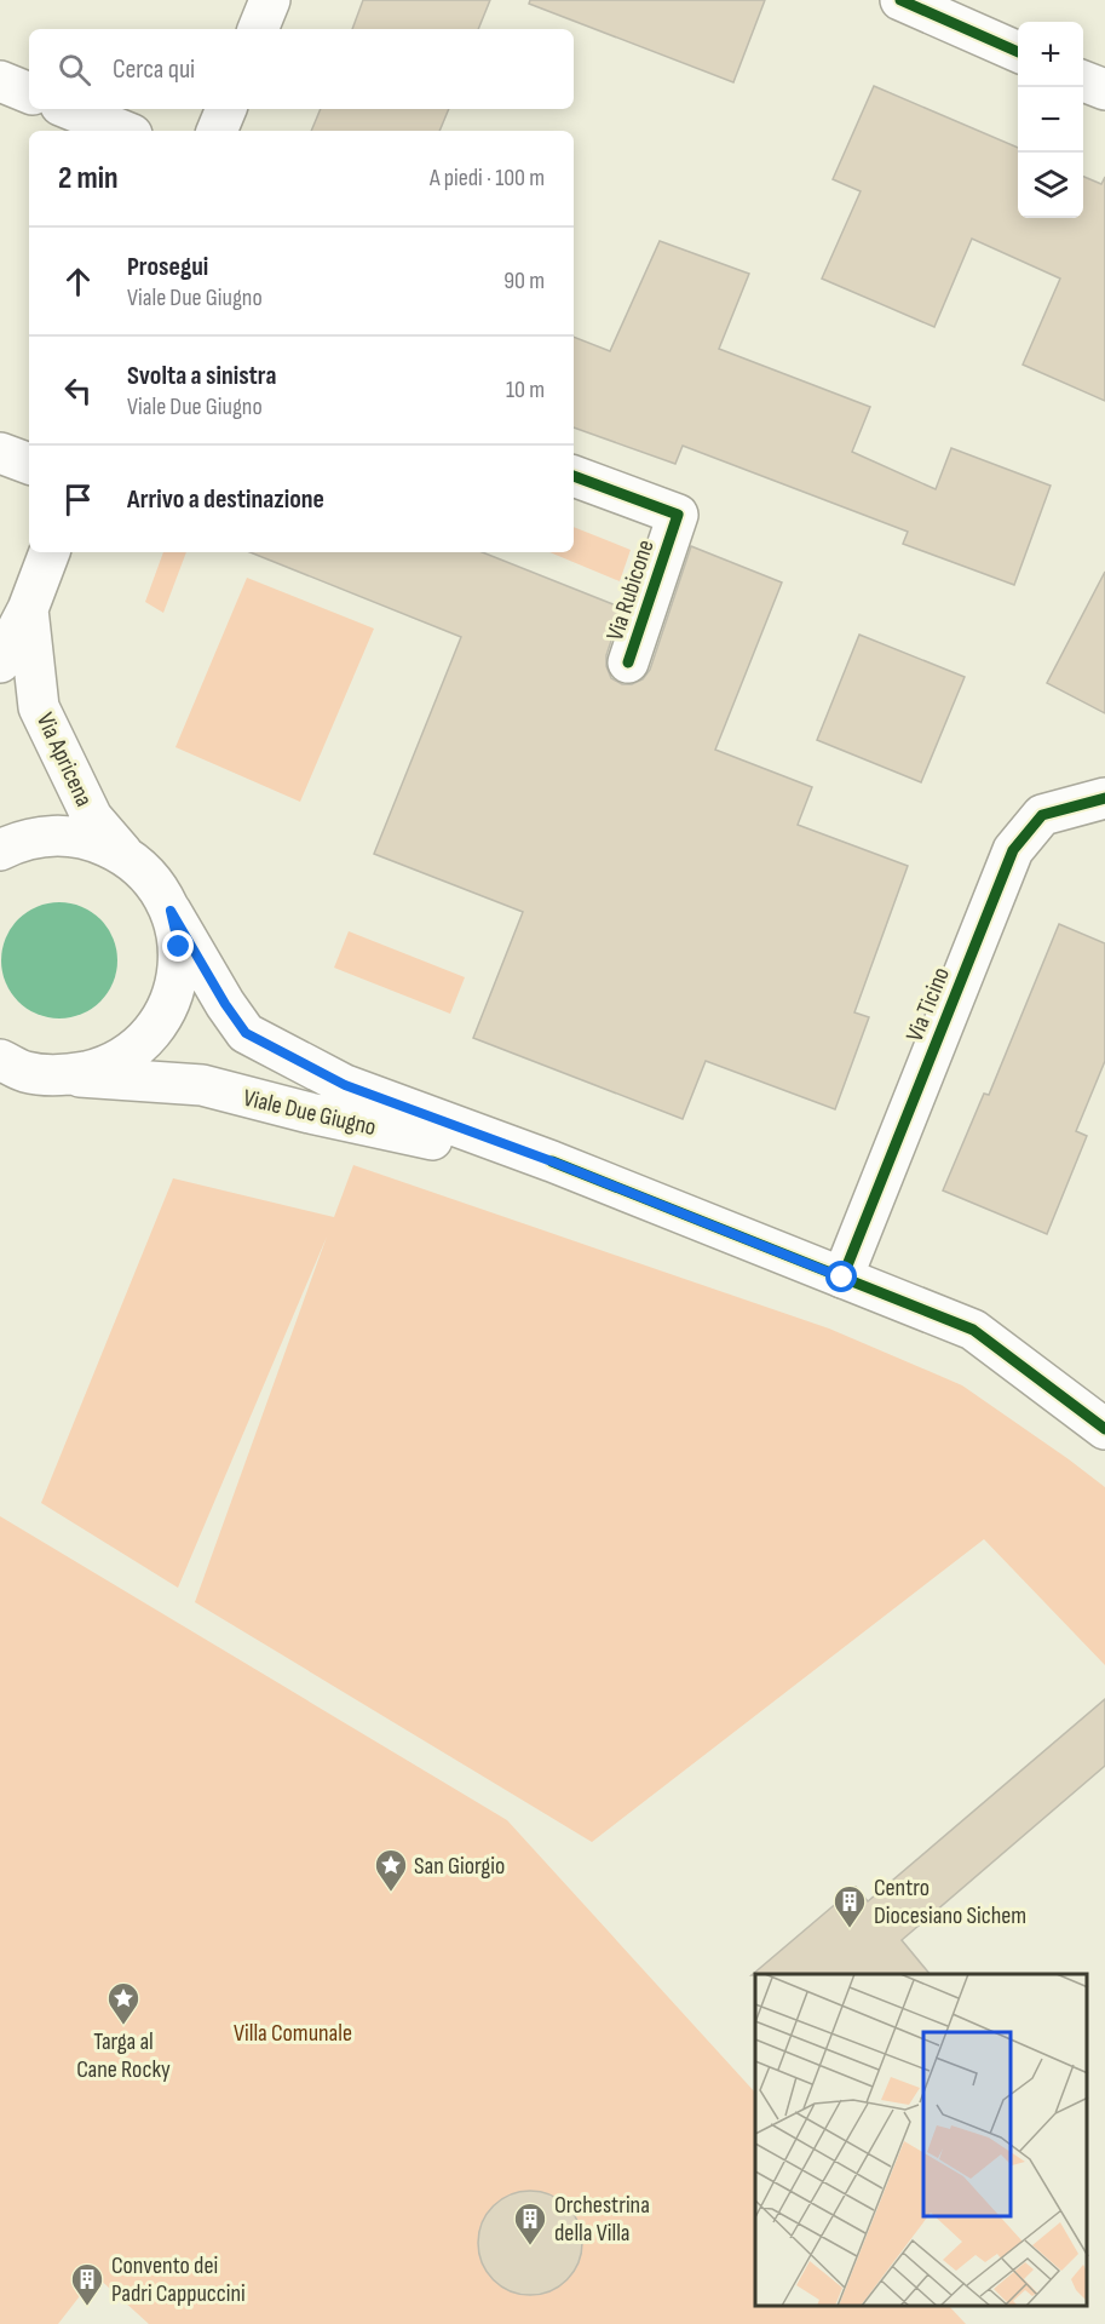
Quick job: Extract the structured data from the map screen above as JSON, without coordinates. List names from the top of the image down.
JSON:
{
  "streets": {
    "main road": [
      "Via Rubicone",
      "Via Apricena",
      "Via Ticino",
      "Viale Due Giugno"
    ]
  },
  "crossings": [
    ["Via Apricena", "Viale Due Giugno"],
    ["Via Ticino", "Viale Due Giugno"]
  ],
  "parks": ["Villa Comunale"],
  "places": {
    "place": ["San Giorgio", "Targa al Cane Rocky"],
    "building": ["Centro Diocesiano Sichem", "Orchestrina della Villa", "Convento dei Padri Cappuccini"]
  },
  "page": {
    "map_buttons": ["+", "−"],
    "search": "Cerca qui",
    "heading": ["2 min", "A piedi · 100 m"],
    "list": [
      ["Prosegui", "Viale Due Giugno", "90 m"],
      ["Svolta a sinistra", "Viale Due Giugno", "10 m"],
      "Arrivo a destinazione"
    ]
  }
}
